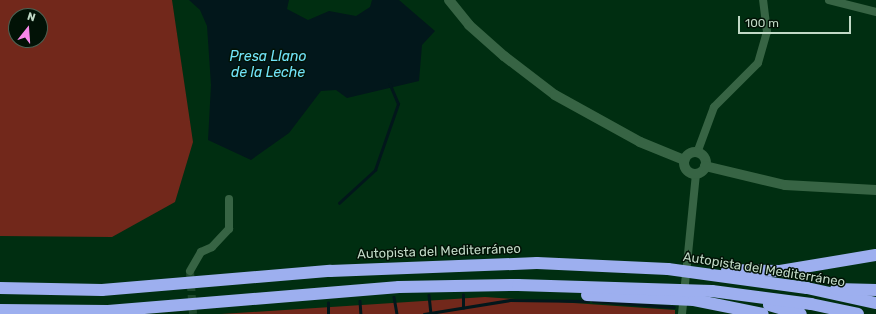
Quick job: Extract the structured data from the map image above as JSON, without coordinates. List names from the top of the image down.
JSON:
{
  "streets": {
    "highway": ["Autopista del Mediterráneo"]
  },
  "water": ["Presa Llano de la Leche"],
  "scale_bar": "100 m",
  "north": "top"
}
